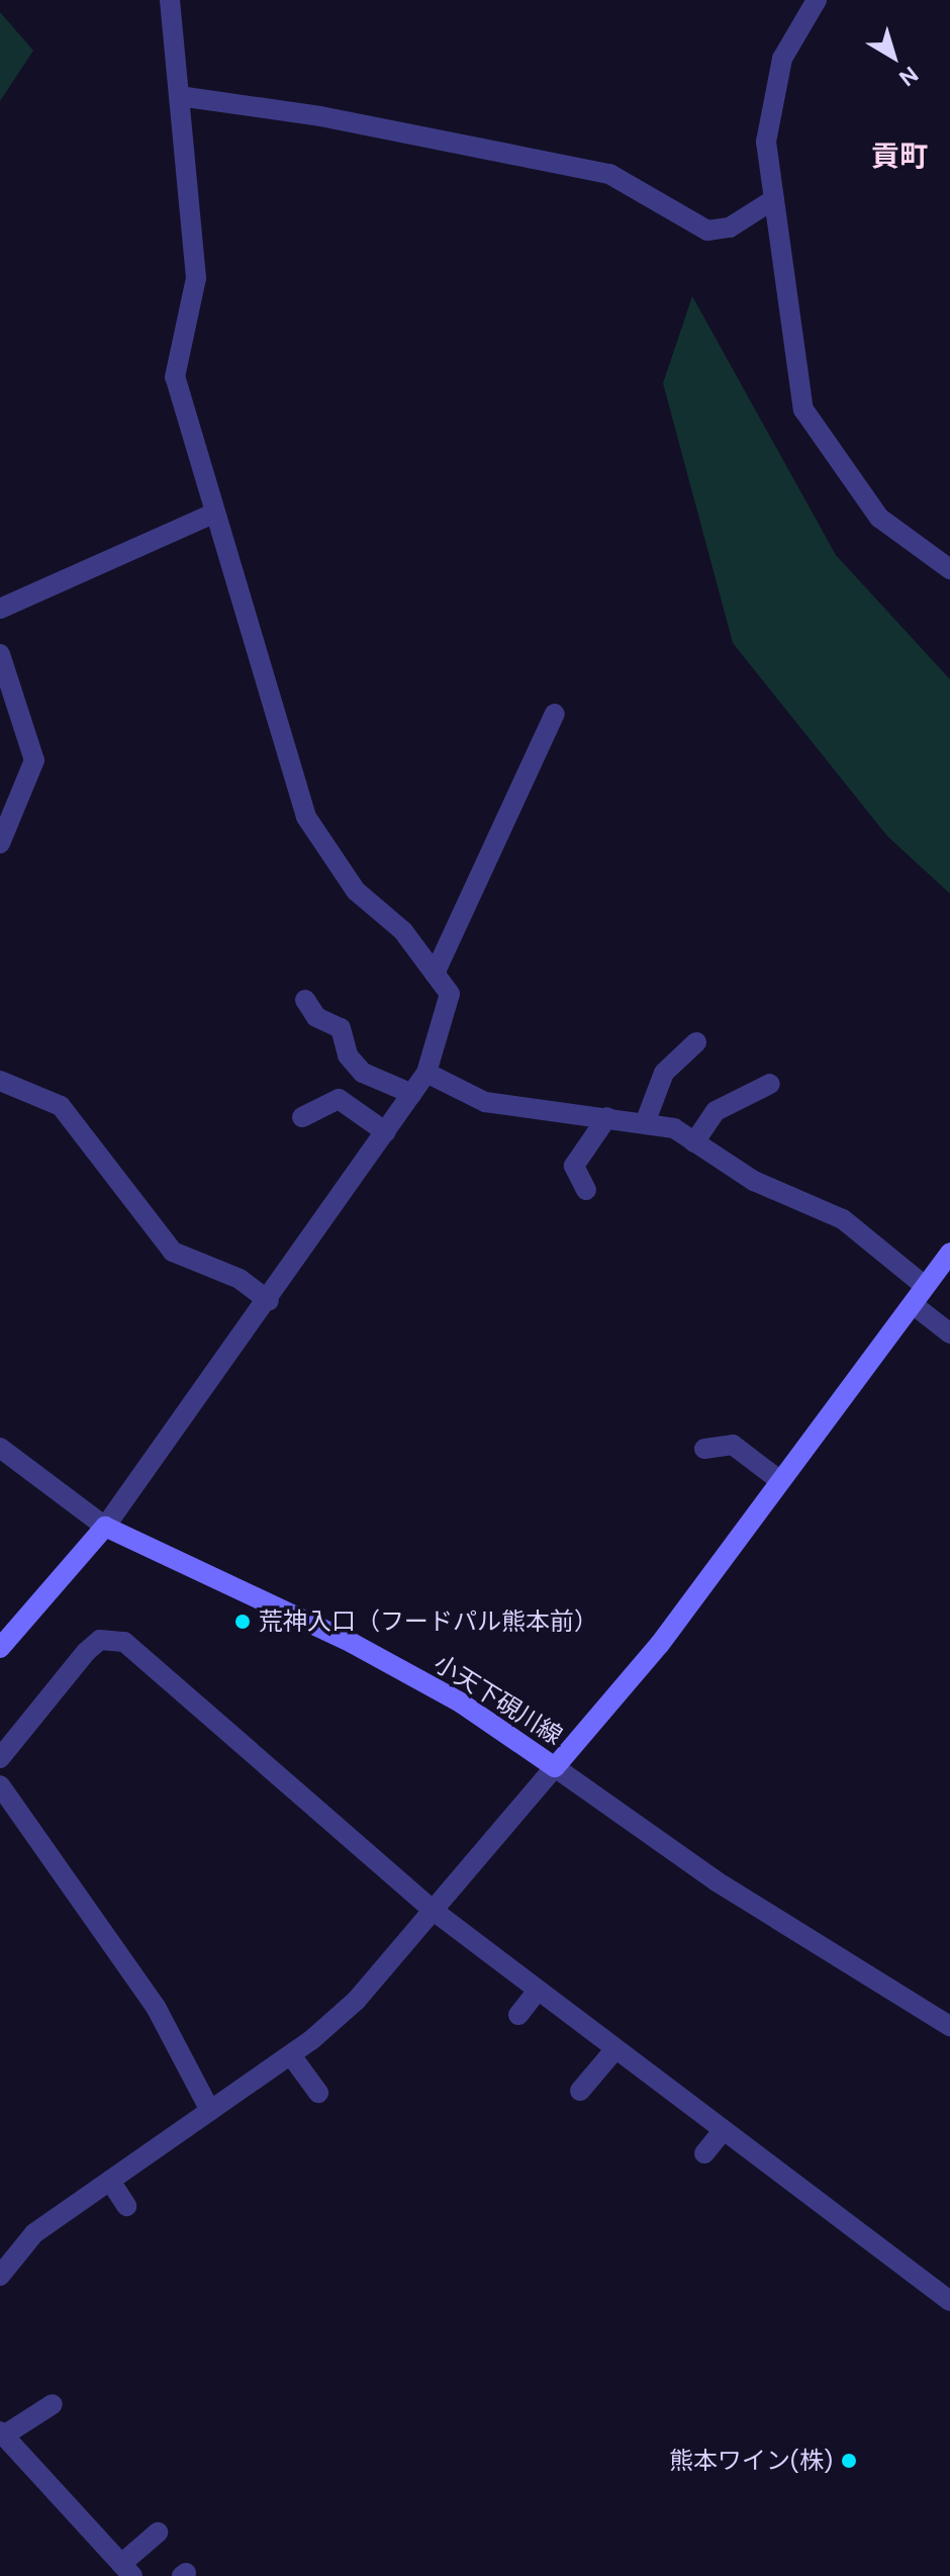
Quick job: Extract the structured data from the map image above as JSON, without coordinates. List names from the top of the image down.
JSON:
{
  "streets": {
    "main road": ["小天下硯川線"]
  },
  "districts": ["貢町"],
  "places": ["荒神入口（フードパル熊本前）", "熊本ワイン(株)"],
  "north": "bottom right"
}
